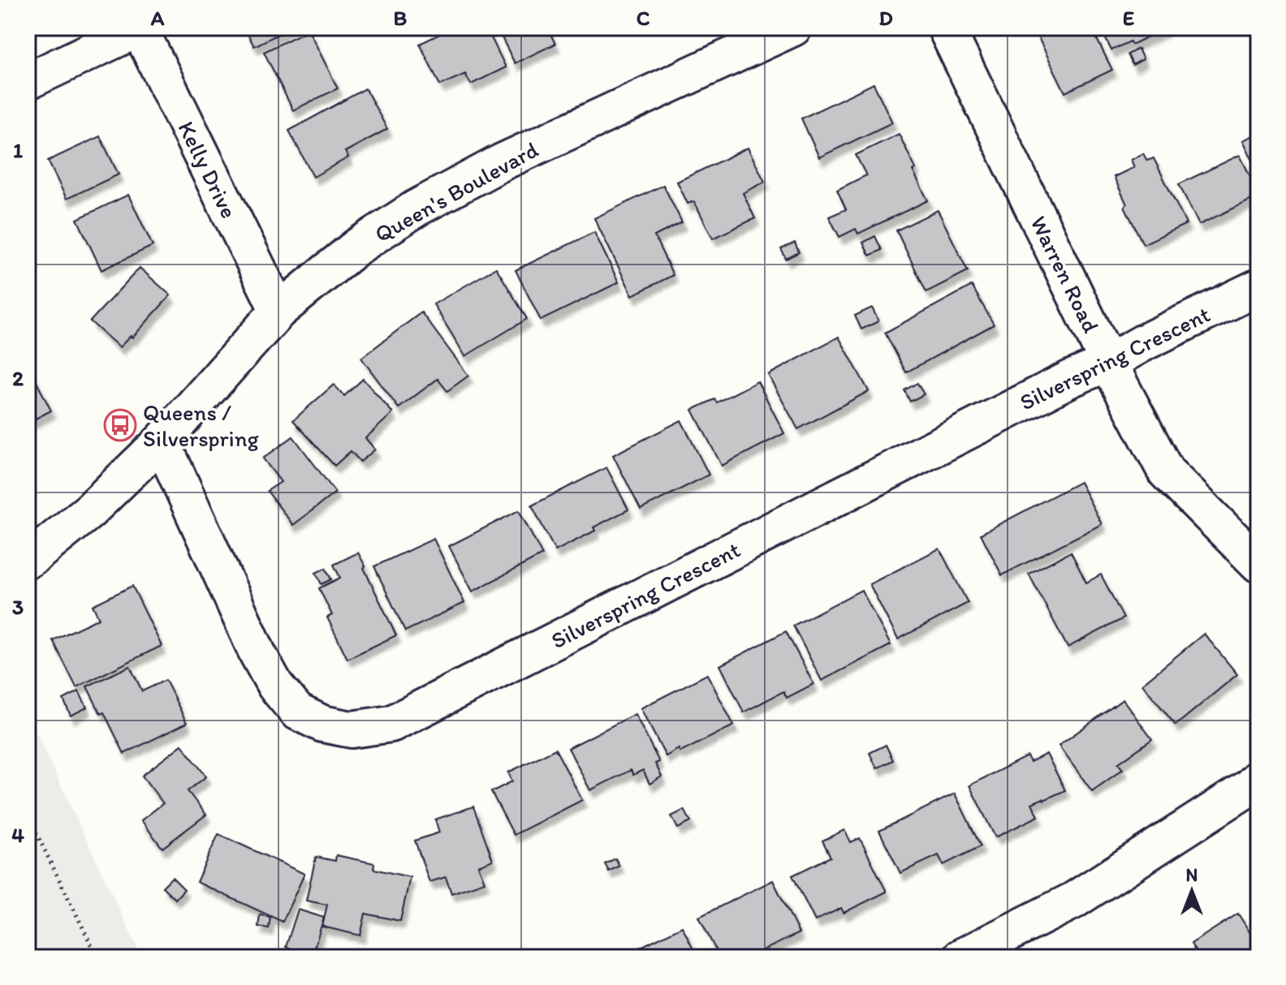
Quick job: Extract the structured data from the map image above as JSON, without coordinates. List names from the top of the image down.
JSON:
{
  "streets": {
    "street": [
      "Kelly Drive",
      "Queen's Boulevard",
      "Warren Road",
      "Silverspring Crescent"
    ]
  },
  "crossings": [
    ["Kelly Drive", "Queen's Boulevard"],
    ["Queen's Boulevard", "Silverspring Crescent"],
    ["Warren Road", "Silverspring Crescent"]
  ],
  "places": {
    "bus stop": ["Queens / Silverspring"]
  },
  "north": "top",
  "grid": {
    "columns": [
      "A",
      "B",
      "C",
      "D",
      "E"
    ],
    "rows": [
      "1",
      "2",
      "3",
      "4"
    ]
  }
}
